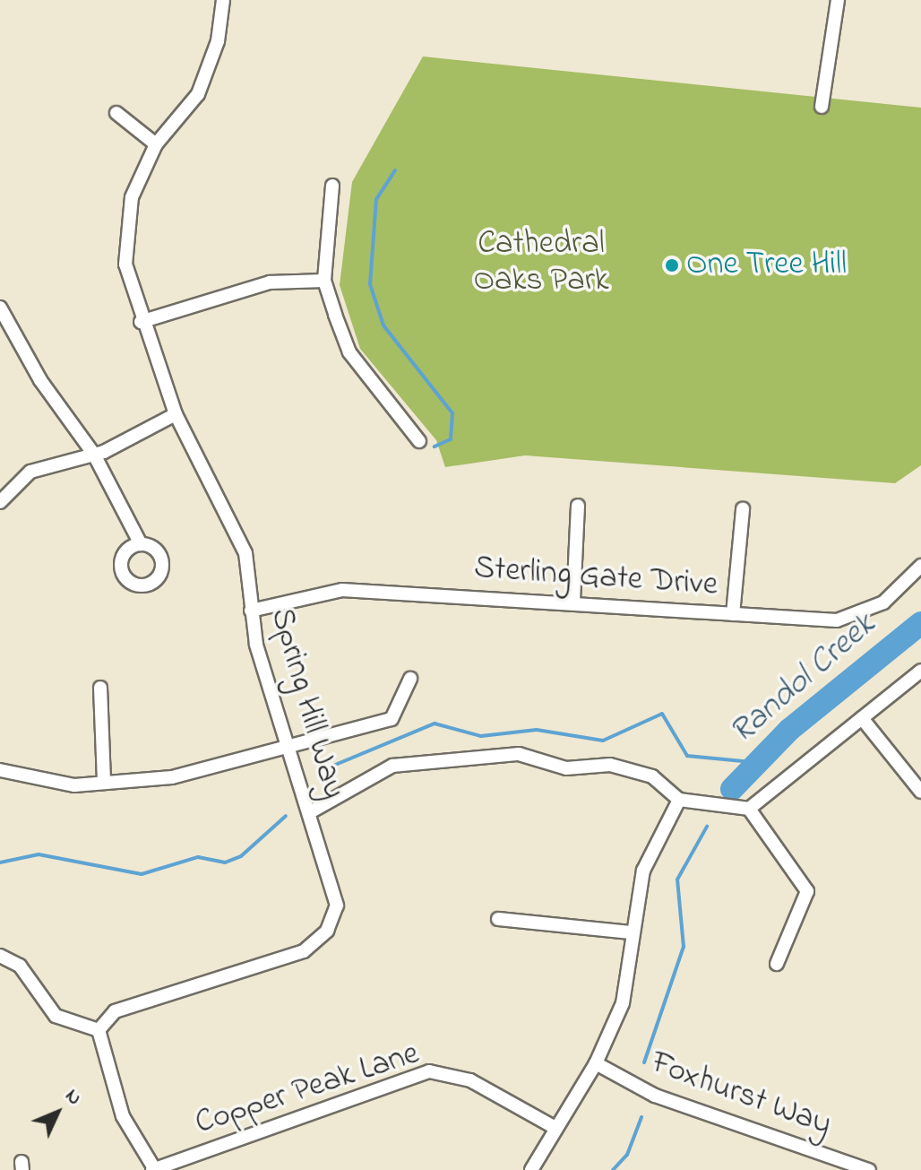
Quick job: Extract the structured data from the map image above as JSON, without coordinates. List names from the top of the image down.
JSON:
{
  "streets": {
    "street": [
      "Sterling Gate Drive",
      "Spring Hill Way",
      "Copper Peak Lane",
      "Foxhurst Way"
    ]
  },
  "crossings": [
    ["Sterling Gate Drive", "Spring Hill Way"]
  ],
  "water": ["Randol Creek"],
  "parks": ["Cathedral Oaks Park"],
  "places": ["One Tree Hill"],
  "north": "top right"
}
